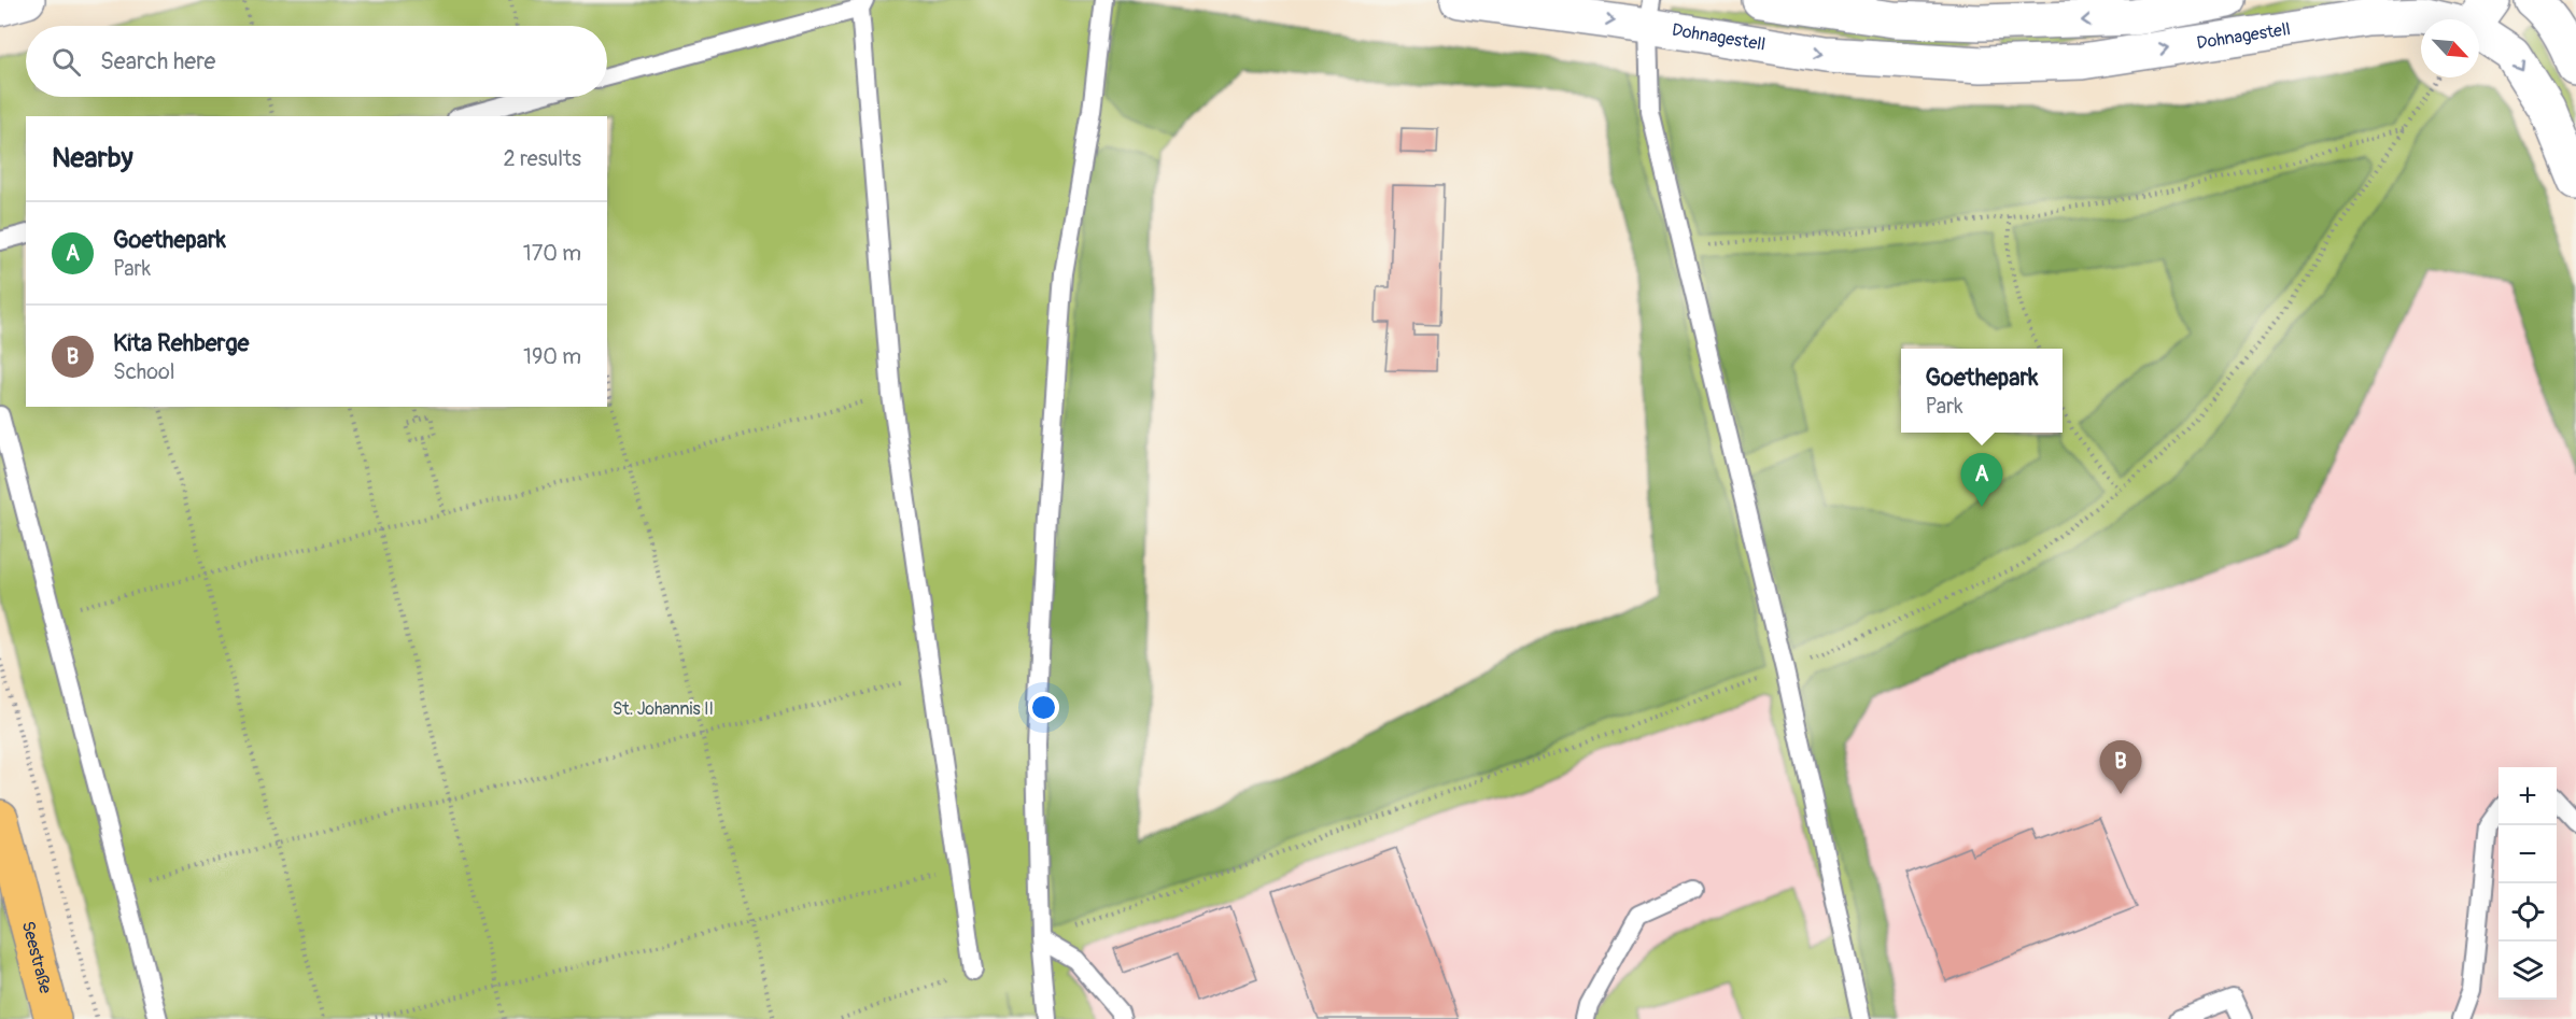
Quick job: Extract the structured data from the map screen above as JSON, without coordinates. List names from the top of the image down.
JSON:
{
  "streets": {
    "main road": ["Seestraße"],
    "street": ["Dohnagestell"]
  },
  "parks": ["St. Johannis II"],
  "north": "bottom right",
  "page": {
    "search": "Search here",
    "heading": ["Nearby", "2 results"],
    "list": [
      {
        "mark": "A",
        "name": "Goethepark",
        "note": "Park",
        "value": "170 m"
      },
      {
        "mark": "B",
        "name": "Kita Rehberge",
        "note": "School",
        "value": "190 m"
      }
    ],
    "popup": ["Goethepark", "Park"],
    "pins": ["A", "B"],
    "map_buttons": ["+", "−"]
  }
}
